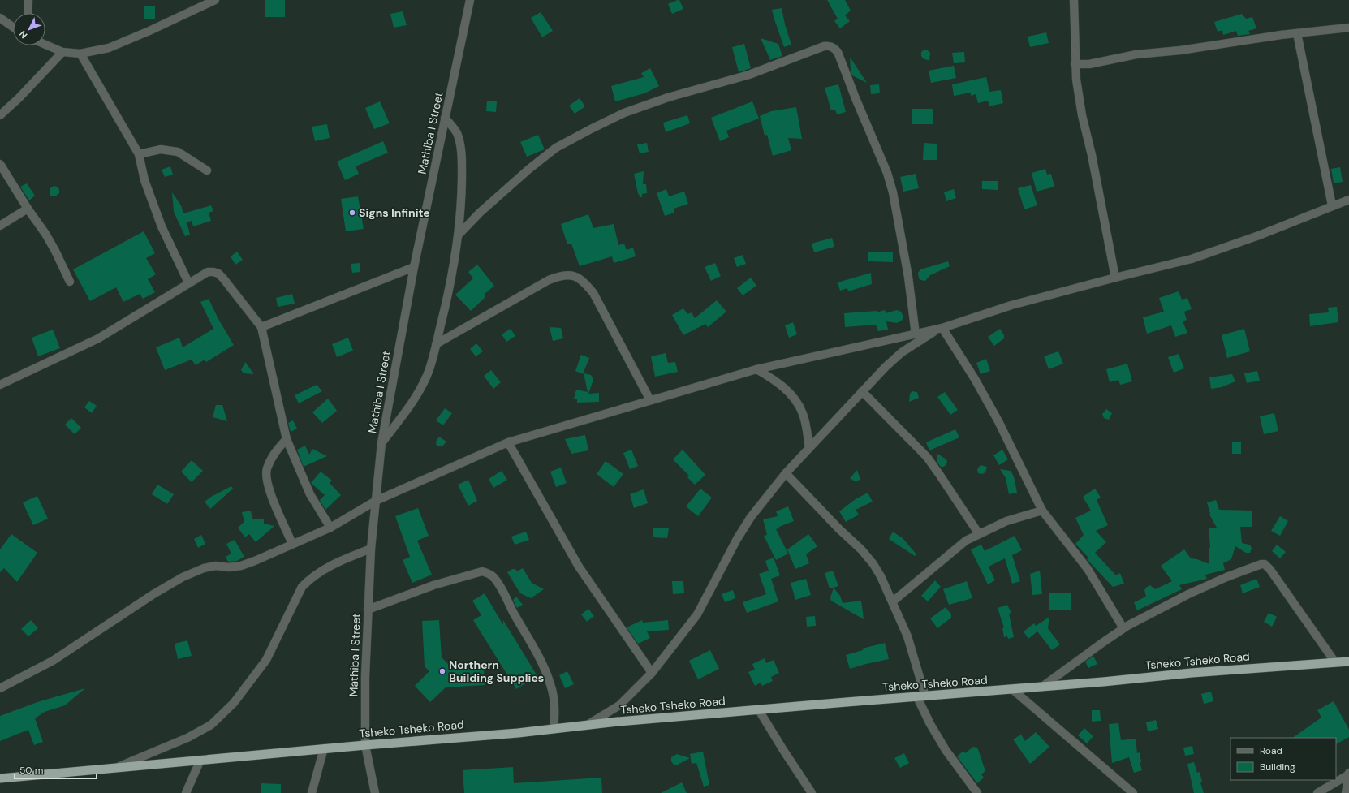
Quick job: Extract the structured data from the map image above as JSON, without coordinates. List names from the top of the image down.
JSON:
{
  "streets": {
    "highway": ["Tsheko Tsheko Road"],
    "street": ["Mathiba I Street"]
  },
  "crossings": [
    ["Mathiba I Street", "Tsheko Tsheko Road"]
  ],
  "places": ["Signs Infinite", "Northern Building Supplies"],
  "legend": ["Road", "Building"],
  "scale_bar": "50 m",
  "north": "bottom left"
}
